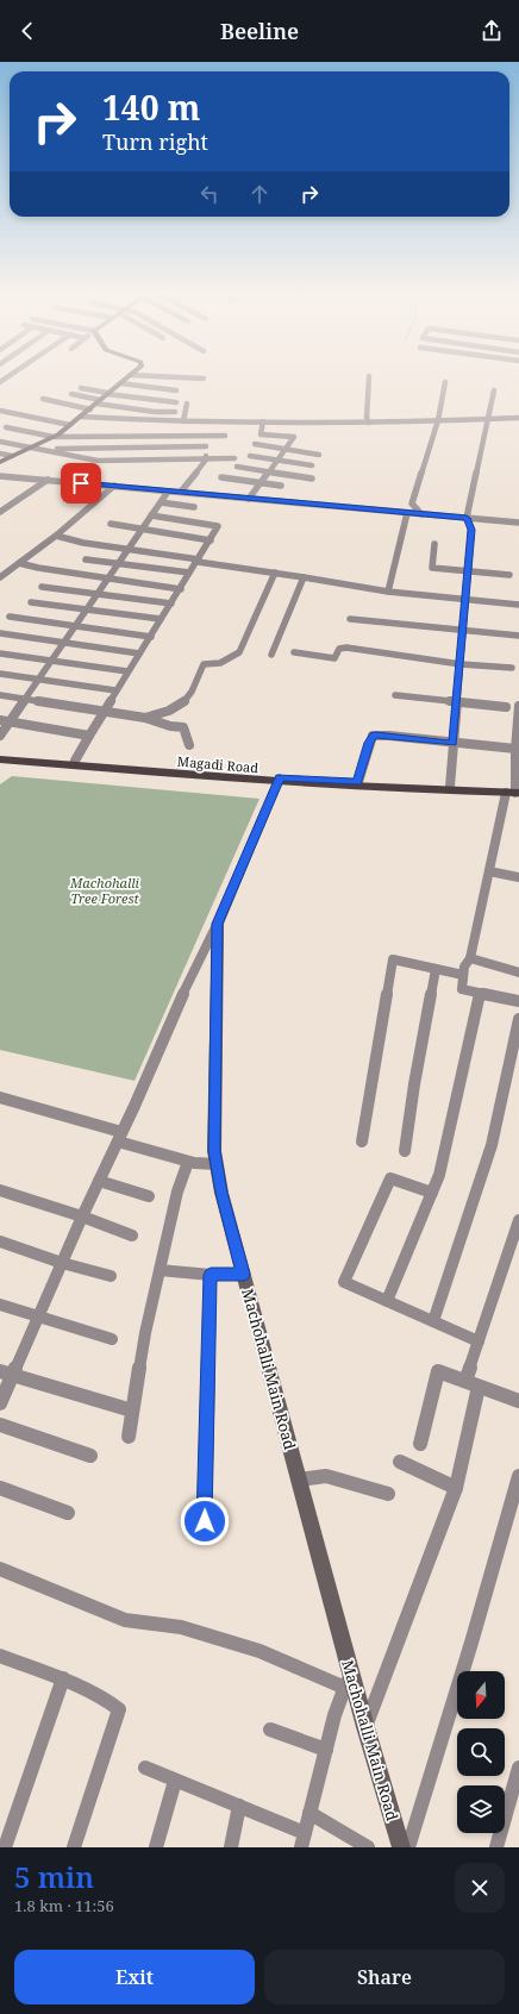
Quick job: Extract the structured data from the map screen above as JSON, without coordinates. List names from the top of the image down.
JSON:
{
  "streets": {
    "main road": ["Magadi Road"],
    "street": ["Machohalli Main Road"]
  },
  "crossings": [
    ["Magadi Road", "Machohalli Main Road"]
  ],
  "parks": ["Machohalli Tree Forest"],
  "north": "bottom",
  "page": {
    "header": "Beeline",
    "turn": ["140 m", "Turn right"],
    "heading": ["5 min", "1.8 km · 11:56"],
    "buttons": ["Exit", "Share"]
  }
}
